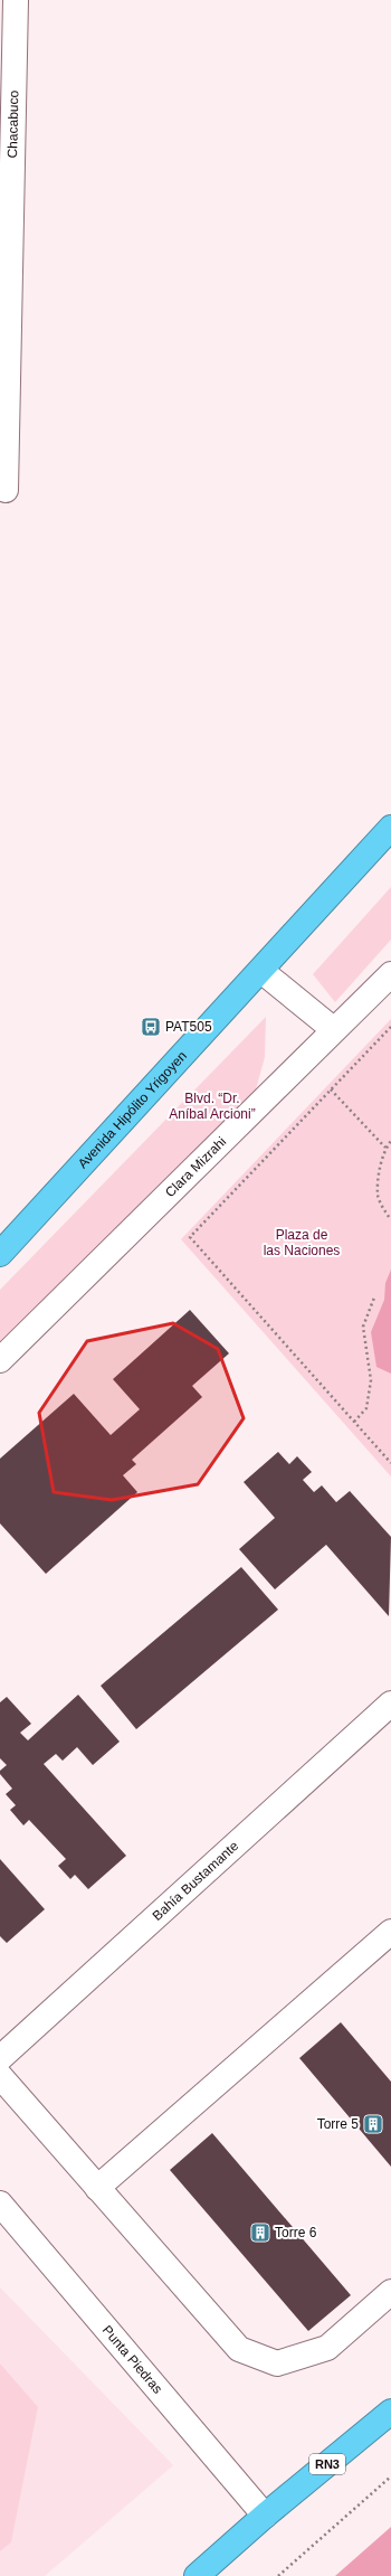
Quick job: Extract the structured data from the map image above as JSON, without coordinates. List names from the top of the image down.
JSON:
{
  "streets": {
    "highway": ["Avenida Hipólito Yrigoyen", "RN3"],
    "street": [
      "Chacabuco",
      "Clara Mizrahi",
      "Bahía Bustamante",
      "Punta Piedras"
    ]
  },
  "crossings": [
    ["Punta Piedras", "RN3"]
  ],
  "parks": ["Blvd. “Dr. Aníbal Arcioni”", "Plaza de las Naciones"],
  "places": {
    "bus stop": ["PAT505"],
    "building": ["Torre 5", "Torre 6"]
  }
}
